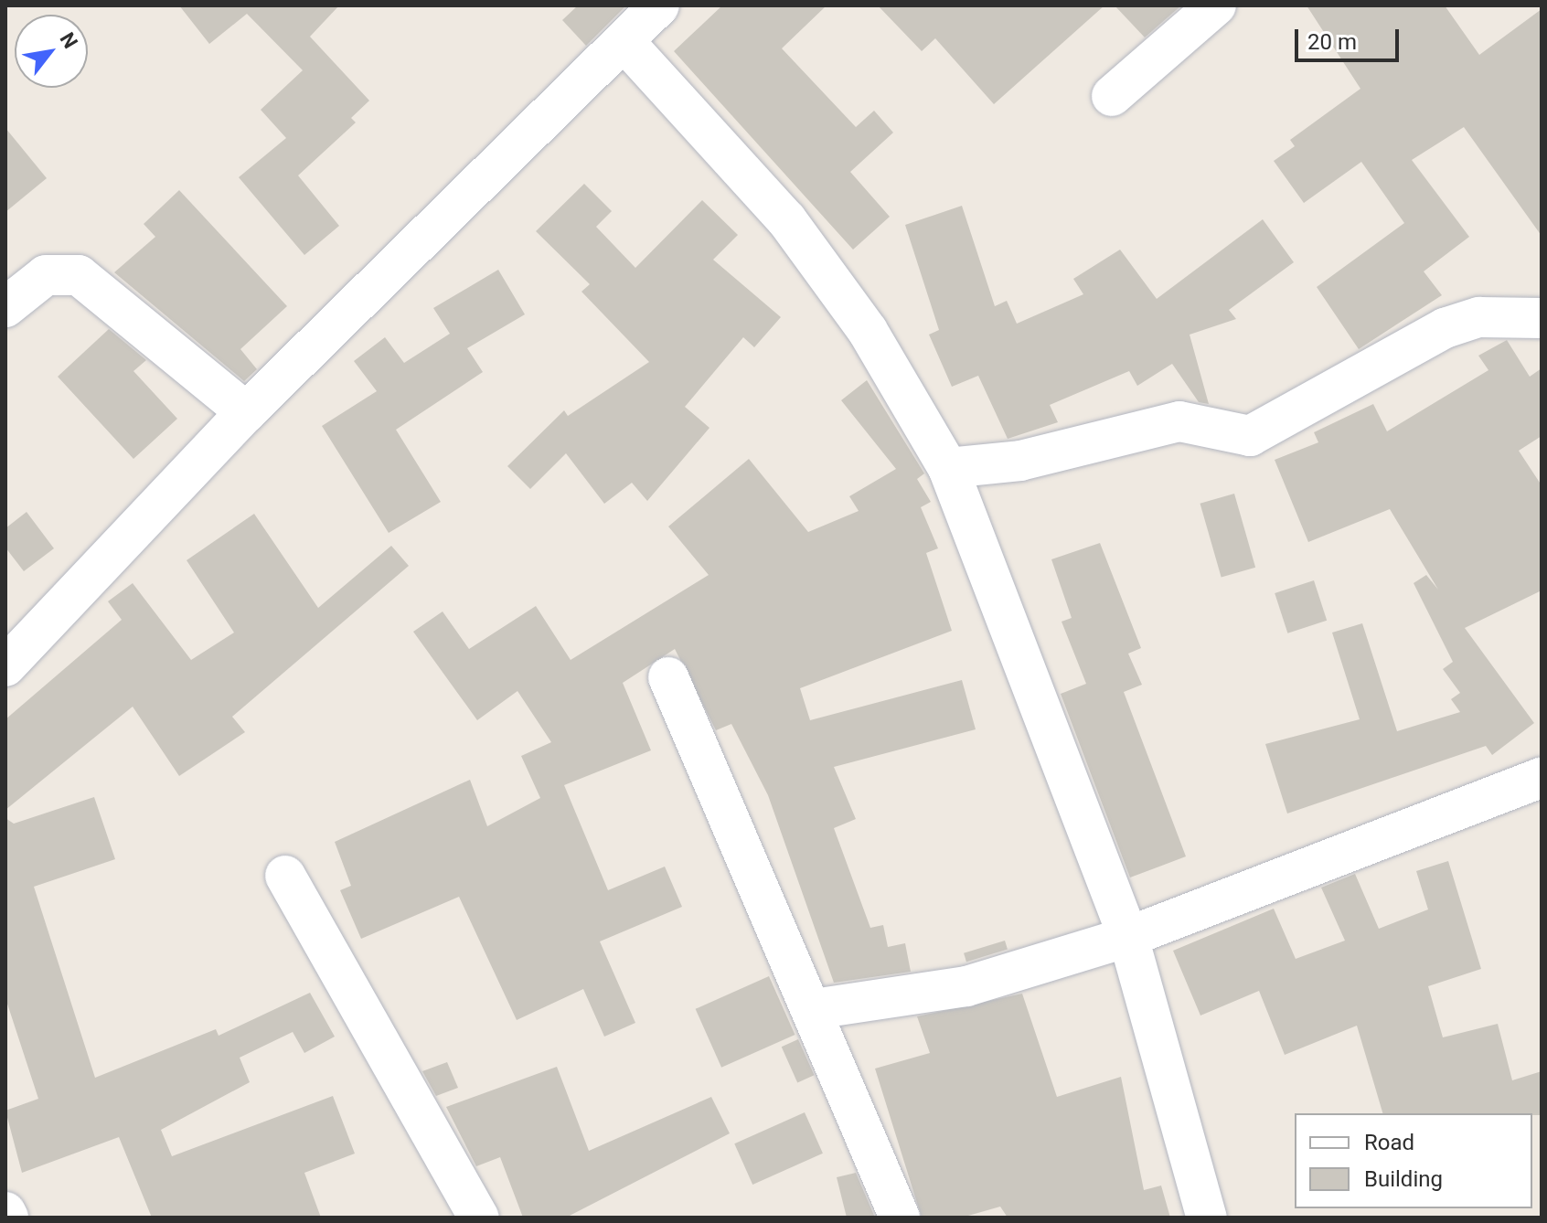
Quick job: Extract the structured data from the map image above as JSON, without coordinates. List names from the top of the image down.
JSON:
{
  "legend": ["Road", "Building"],
  "scale_bar": "20 m",
  "north": "top right"
}
